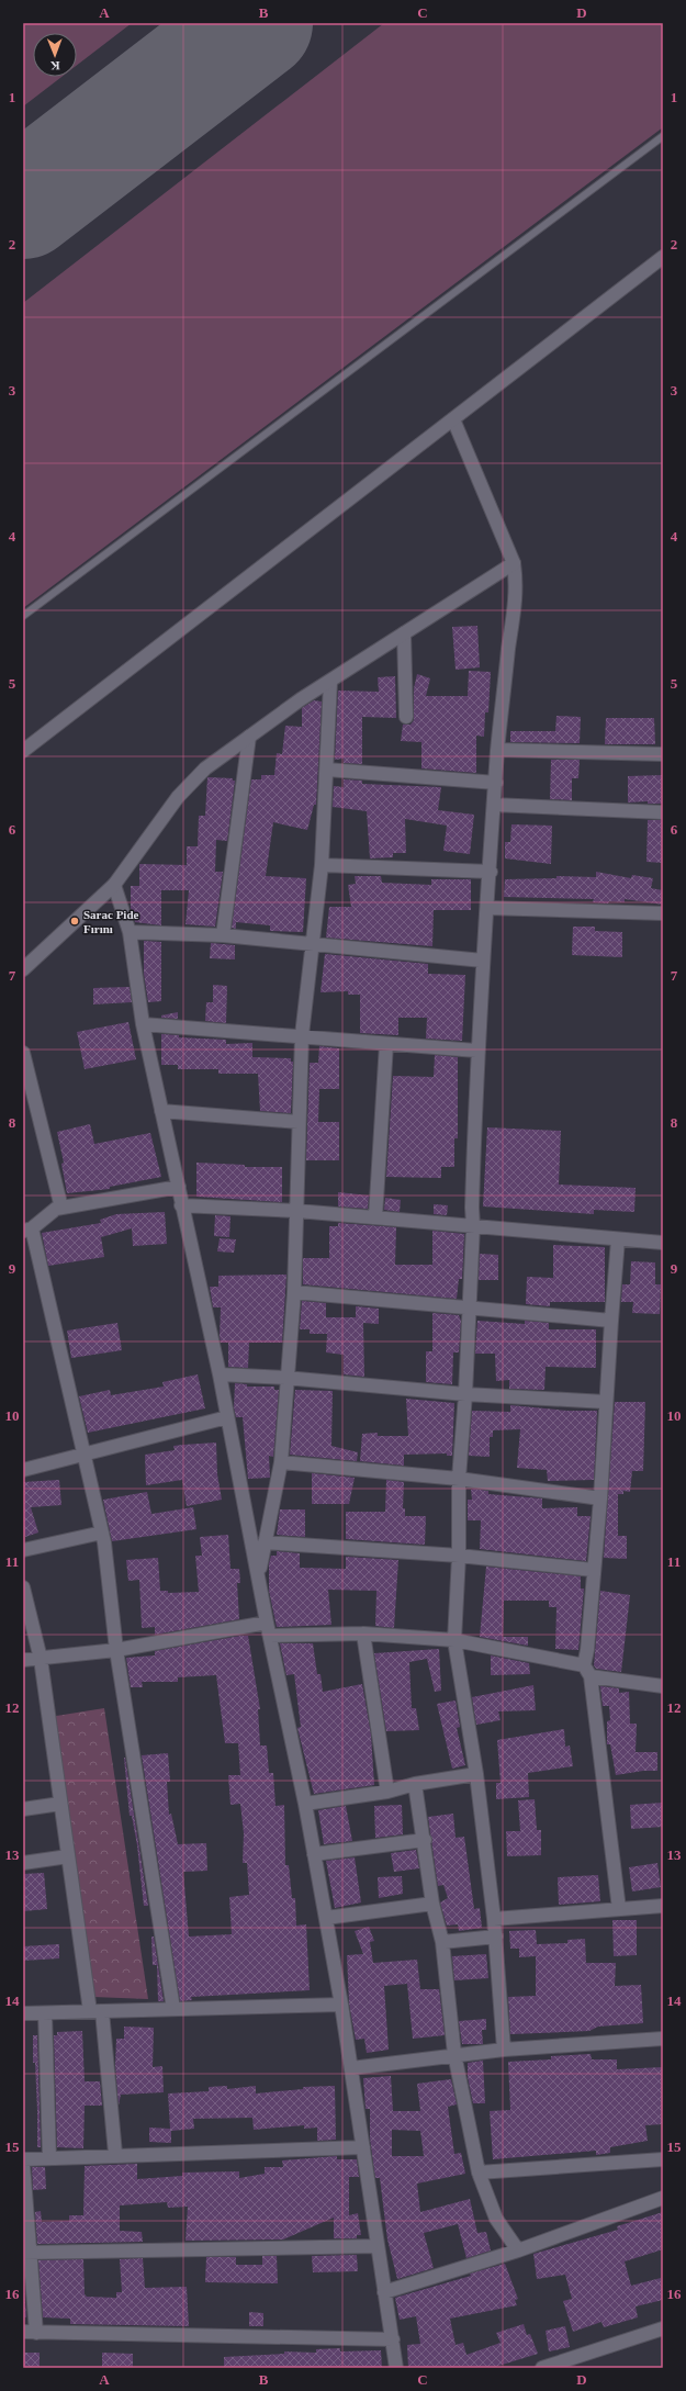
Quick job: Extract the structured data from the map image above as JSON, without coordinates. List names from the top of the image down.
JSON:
{
  "places": ["Sarac Pide Fırını"],
  "north": "bottom",
  "grid": {
    "columns": [
      "A",
      "B",
      "C",
      "D"
    ],
    "rows": [
      "1",
      "2",
      "3",
      "4",
      "5",
      "6",
      "7",
      "8",
      "9",
      "10",
      "11",
      "12",
      "13",
      "14",
      "15",
      "16"
    ]
  }
}
